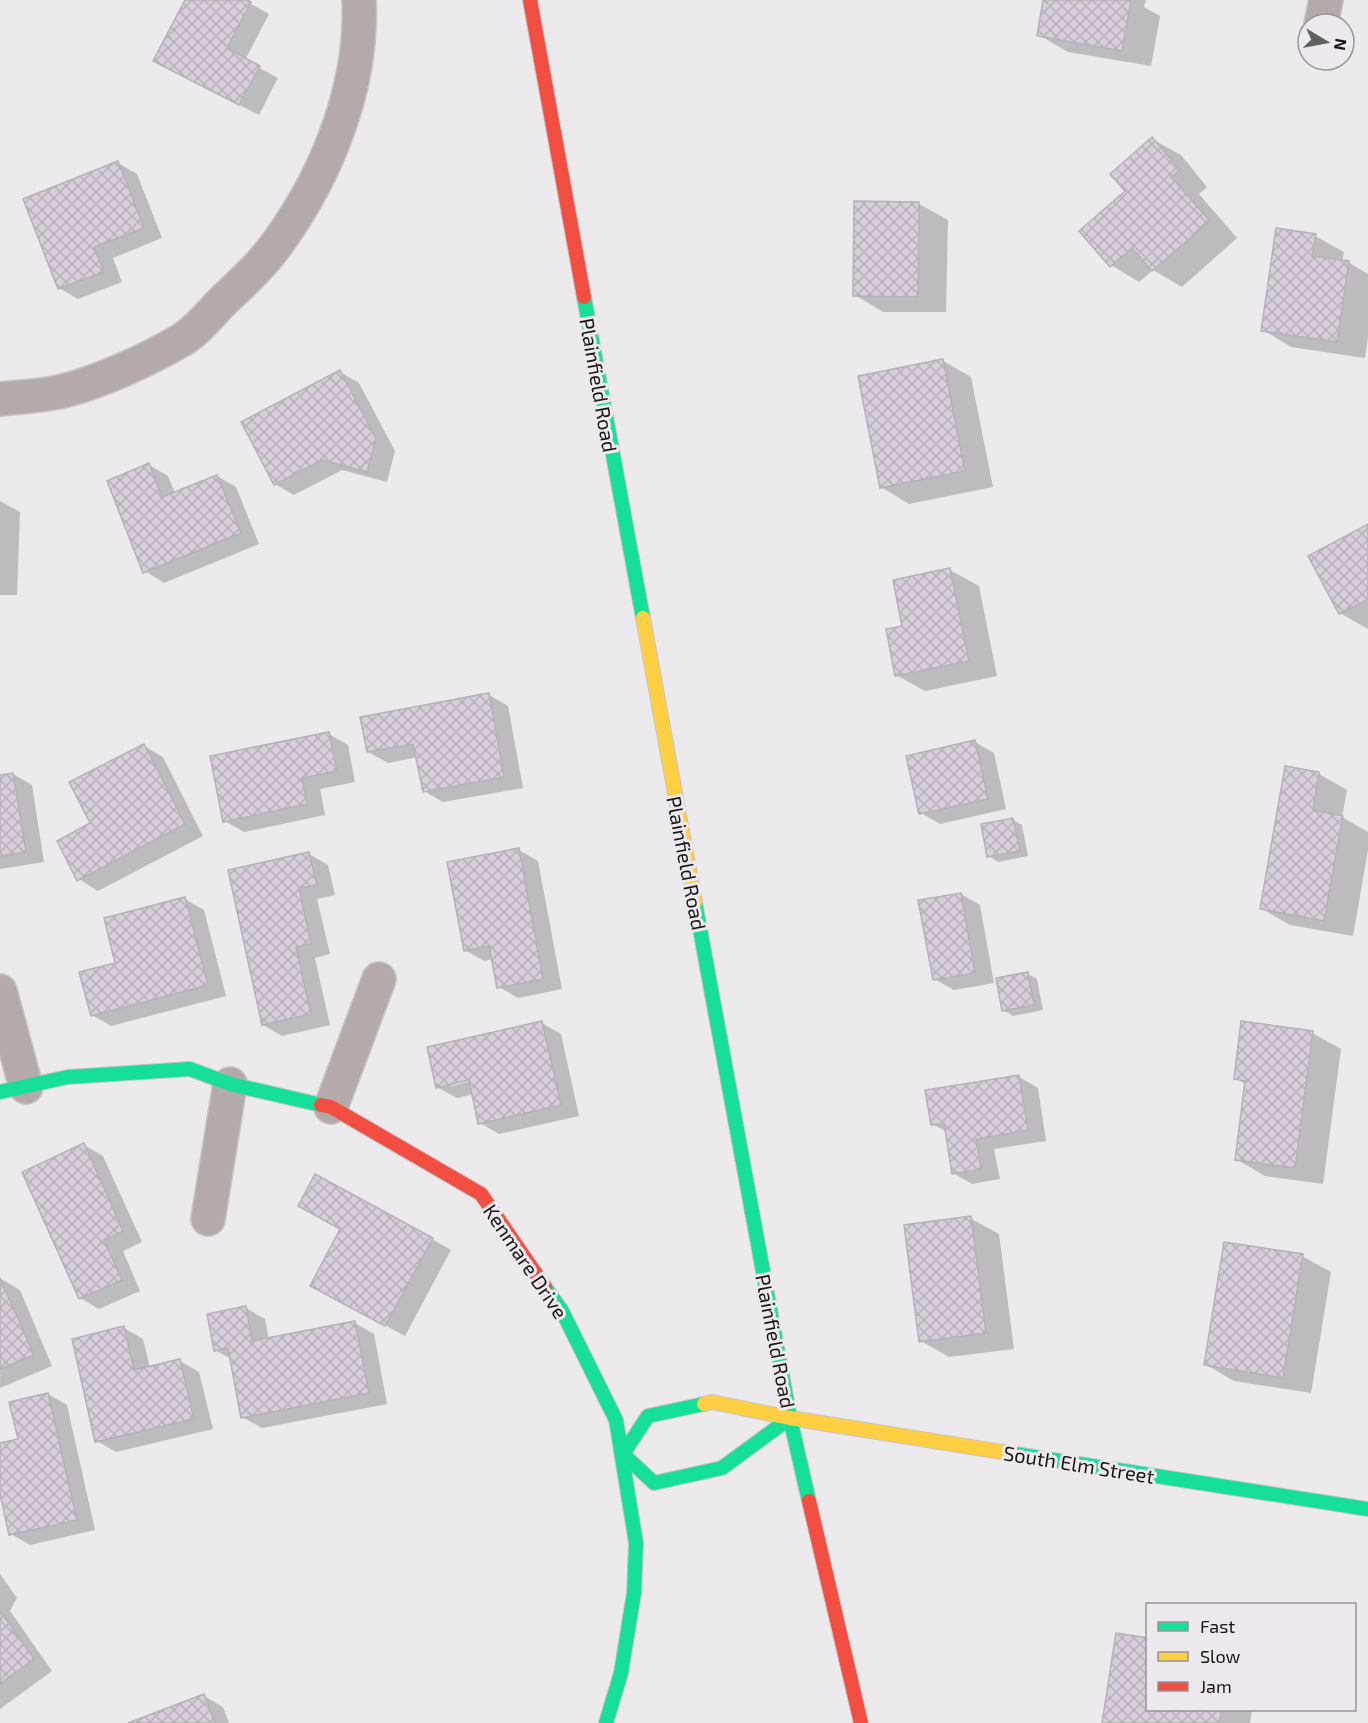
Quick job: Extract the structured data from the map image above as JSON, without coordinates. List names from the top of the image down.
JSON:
{
  "streets": {
    "street": ["Plainfield Road", "Kenmare Drive", "South Elm Street"]
  },
  "crossings": [
    ["Plainfield Road", "South Elm Street"]
  ],
  "legend": ["Fast", "Slow", "Jam"],
  "north": "right"
}
